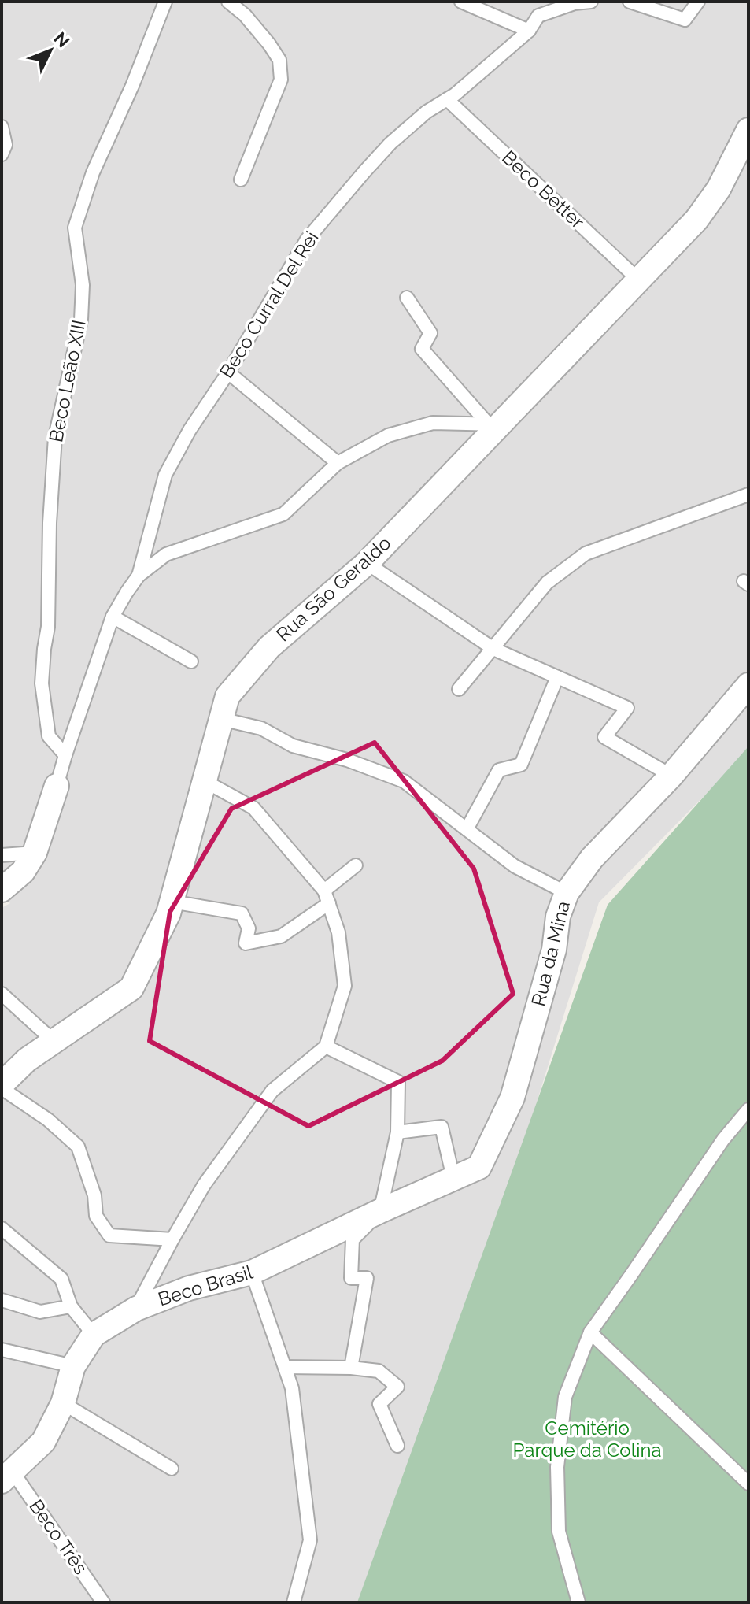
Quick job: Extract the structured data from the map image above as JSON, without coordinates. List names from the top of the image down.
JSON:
{
  "streets": {
    "street": ["Rua São Geraldo", "Rua da Mina", "Beco Brasil"],
    "lane": [
      "Beco Better",
      "Beco Curral Del Rei",
      "Beco Leão XIII",
      "Beco Três"
    ]
  },
  "crossings": [
    ["Beco Better", "Beco Curral Del Rei"],
    ["Beco Better", "Rua São Geraldo"],
    ["Rua da Mina", "Beco Brasil"],
    ["Beco Brasil", "Beco Três"]
  ],
  "parks": ["Cemitério Parque da Colina"],
  "north": "top right"
}
